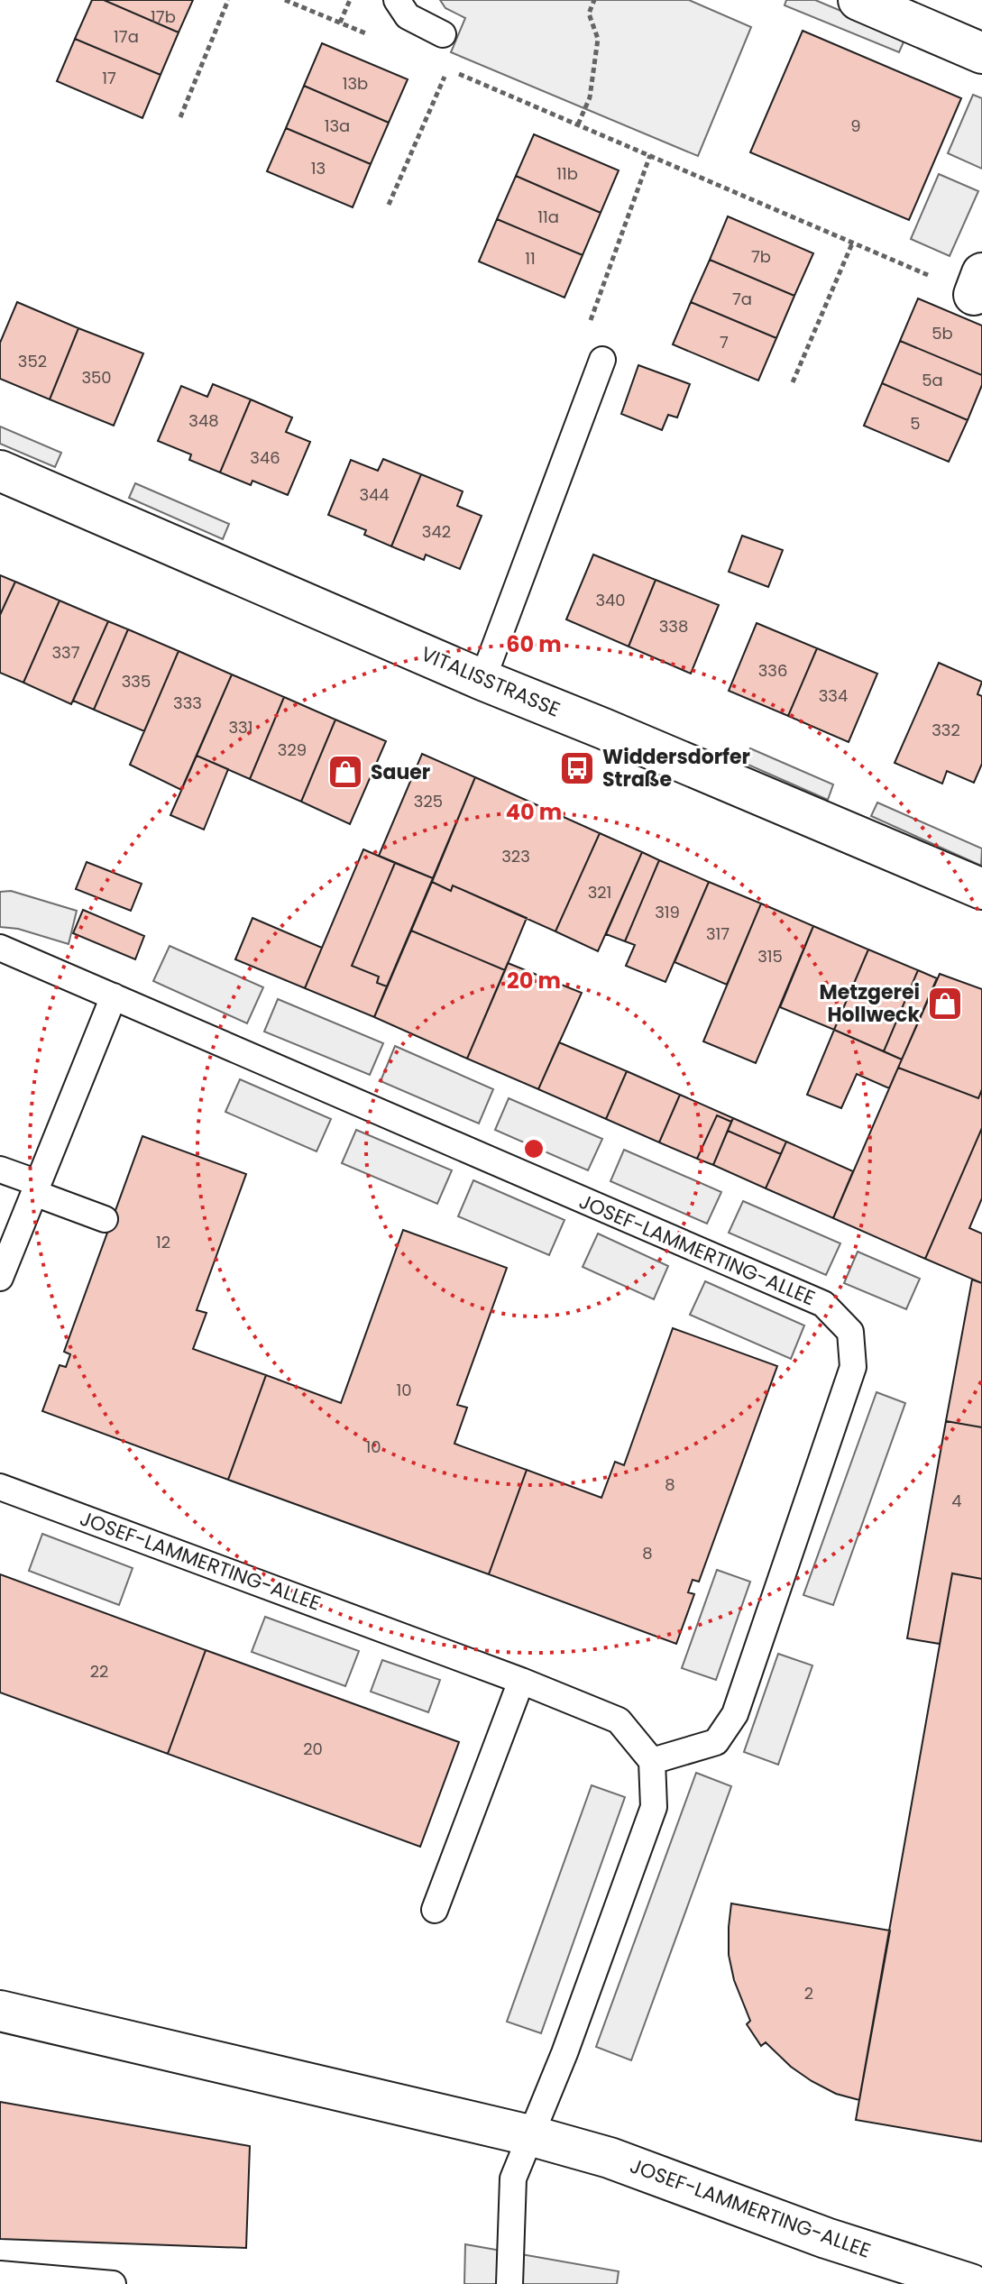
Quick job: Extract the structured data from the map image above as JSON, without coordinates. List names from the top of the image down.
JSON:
{
  "streets": {
    "street": ["VITALISSTRASSE", "JOSEF-LAMMERTING-ALLEE"]
  },
  "places": {
    "bus stop": ["Widdersdorfer Straße"],
    "shop": ["Sauer", "Metzgerei Hollweck"]
  },
  "house_numbers": [
    "17b",
    "17a",
    "17",
    "13b",
    "13a",
    "9",
    "13",
    "11b",
    "11a",
    "7b",
    "11",
    "7a",
    "5b",
    "7",
    "352",
    "350",
    "5a",
    "348",
    "5",
    "346",
    "344",
    "342",
    "340",
    "338",
    "337",
    "336",
    "335",
    "334",
    "333",
    "331",
    "332",
    "329",
    "325",
    "323",
    "321",
    "319",
    "317",
    "315",
    "12",
    "10",
    "10",
    "8",
    "4",
    "8",
    "22",
    "20",
    "2"
  ],
  "rings": ["60 m", "40 m", "20 m"]
}
